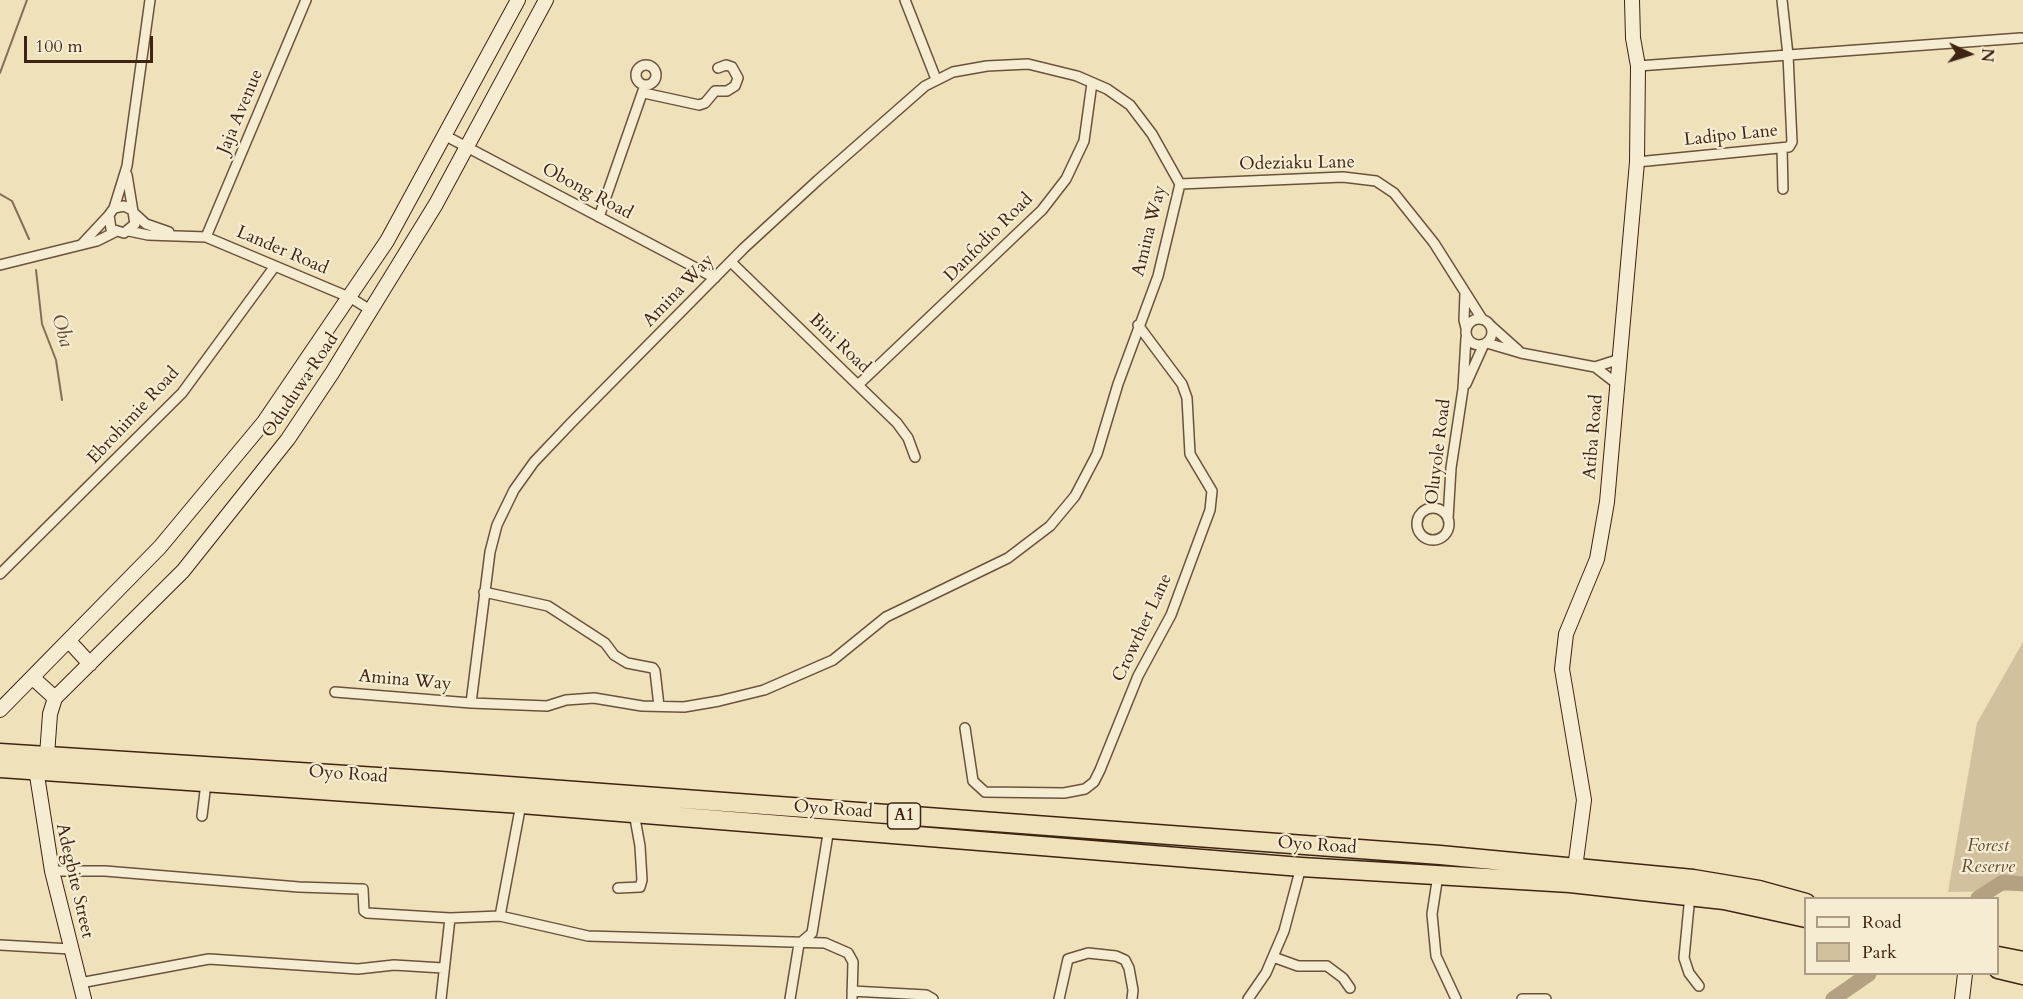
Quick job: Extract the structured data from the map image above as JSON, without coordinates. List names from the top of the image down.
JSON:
{
  "streets": {
    "highway": ["Oyo Road", "A1"],
    "street": [
      "Jaja Avenue",
      "Ladipo Lane",
      "Odeziaku Lane",
      "Obong Road",
      "Amina Way",
      "Danfodio Road",
      "Lander Road",
      "Bini Road",
      "Oduduwa Road",
      "Ebrohimie Road",
      "Atiba Road",
      "Oluyole Road",
      "Crowther Lane",
      "Adegbite Street"
    ]
  },
  "crossings": [
    ["Jaja Avenue", "Lander Road"],
    ["Ladipo Lane", "Atiba Road"],
    ["Odeziaku Lane", "Amina Way"],
    ["Odeziaku Lane", "Oluyole Road"],
    ["Obong Road", "Amina Way"],
    ["Obong Road", "Oduduwa Road"],
    ["Amina Way", "Danfodio Road"],
    ["Amina Way", "Bini Road"],
    ["Amina Way", "Crowther Lane"],
    ["Danfodio Road", "Bini Road"],
    ["Lander Road", "Oduduwa Road"],
    ["Lander Road", "Ebrohimie Road"],
    ["Atiba Road", "Oyo Road"],
    ["Oyo Road", "Adegbite Street"]
  ],
  "water": ["Oba"],
  "parks": ["Forest Reserve"],
  "legend": ["Road", "Park"],
  "scale_bar": "100 m",
  "north": "right"
}
